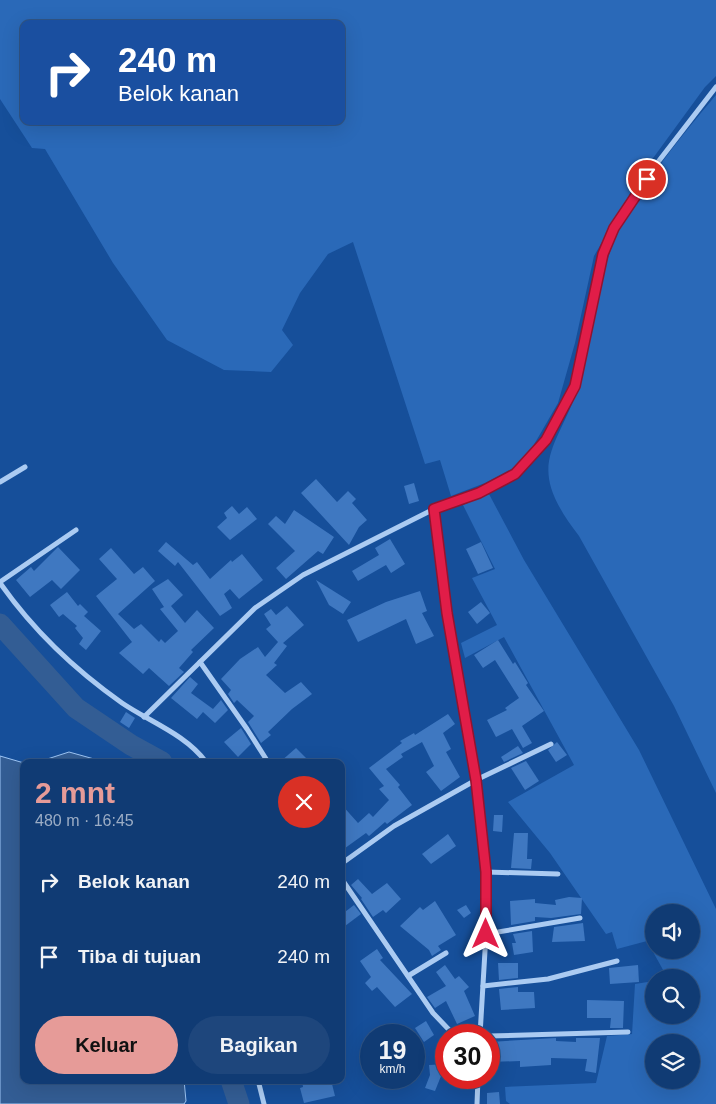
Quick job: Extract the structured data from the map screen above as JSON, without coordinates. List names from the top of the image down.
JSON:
{
  "page": {
    "turn": ["240 m", "Belok kanan"],
    "heading": ["2 mnt", "480 m · 16:45"],
    "list": [
      {
        "name": "Belok kanan",
        "value": "240 m"
      },
      {
        "name": "Tiba di tujuan",
        "value": "240 m"
      }
    ],
    "buttons": ["Keluar", "Bagikan"],
    "speed": "19 km/h",
    "limit": "30"
  }
}
